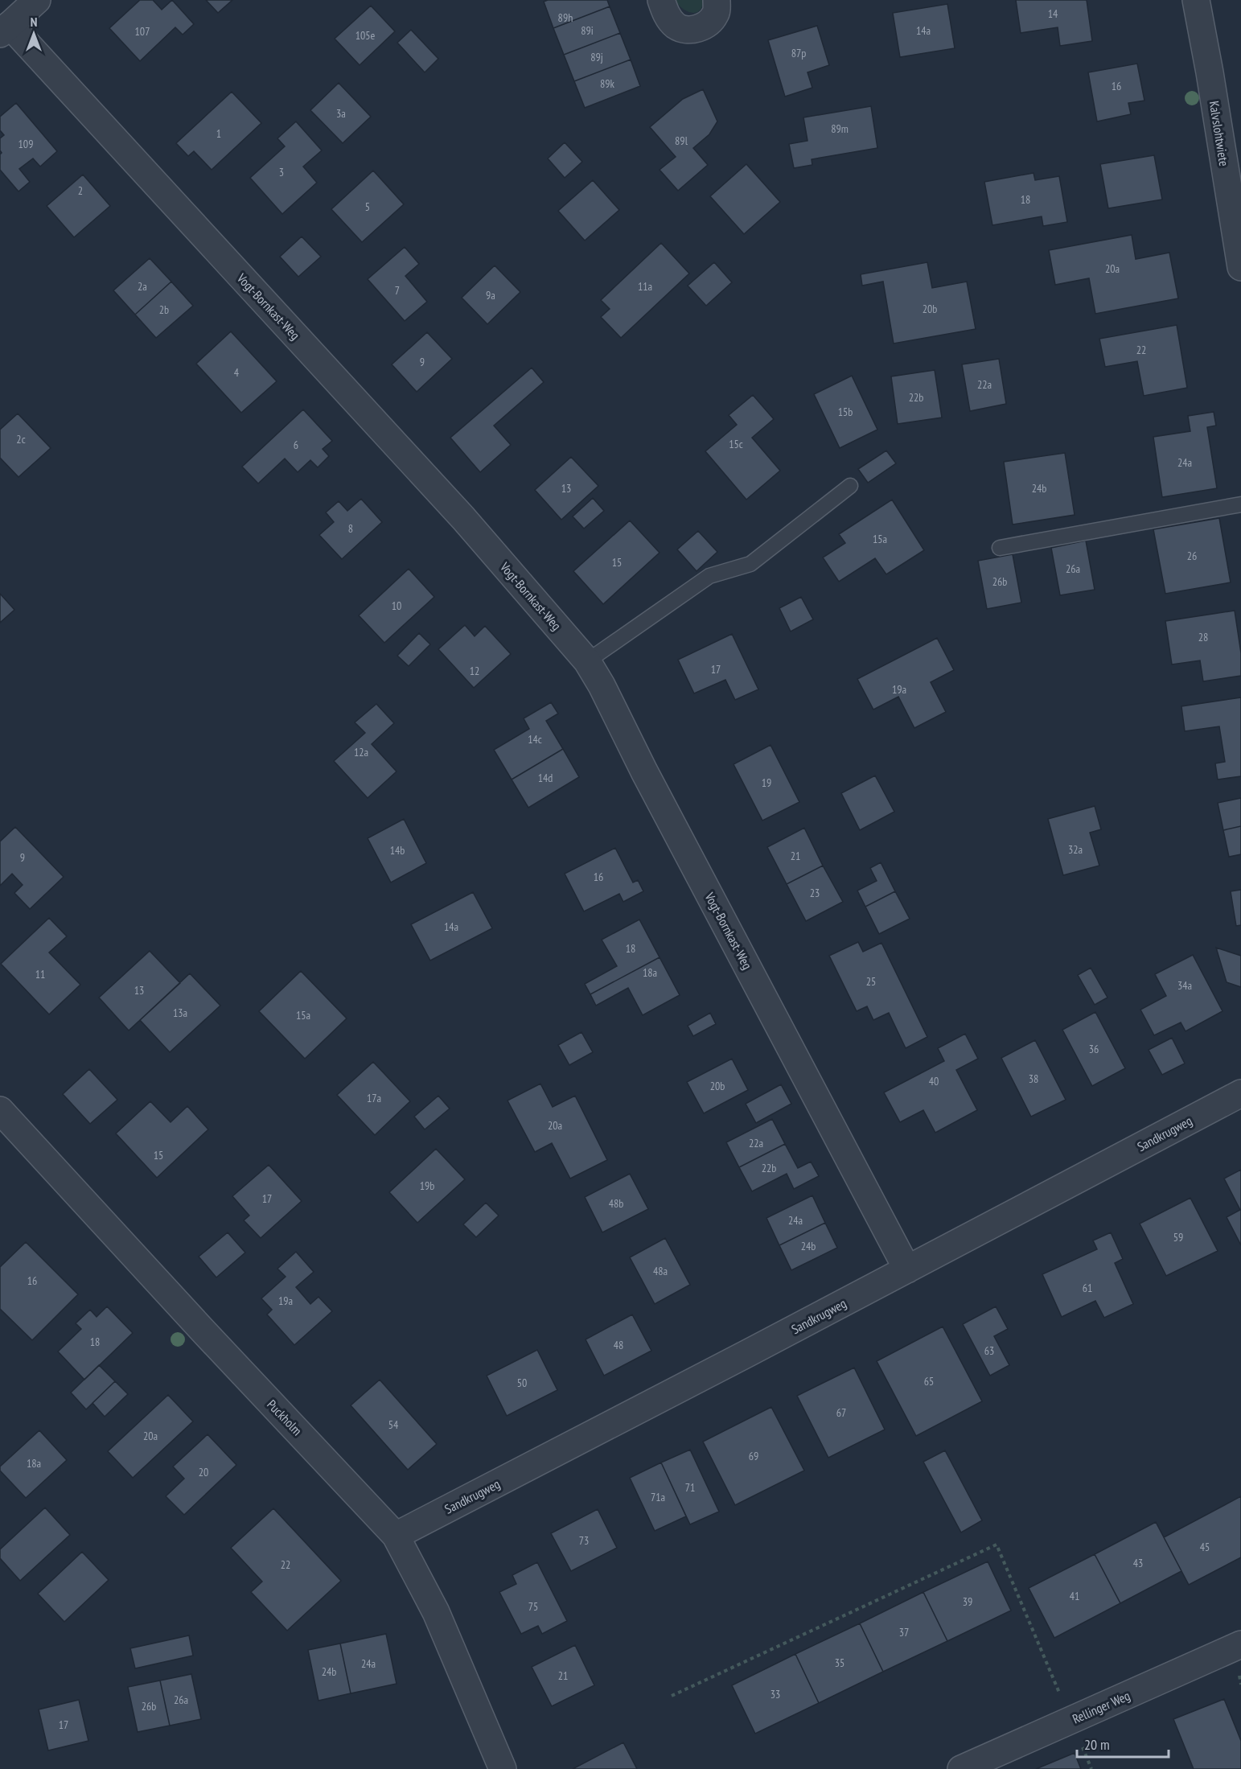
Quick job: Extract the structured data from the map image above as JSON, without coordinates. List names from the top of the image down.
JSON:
{
  "streets": {
    "street": [
      "Kalvslohtwiete",
      "Vogt-Bornkast-Weg",
      "Sandkrugweg",
      "Puckholm",
      "Rellinger Weg"
    ]
  },
  "crossings": [
    ["Vogt-Bornkast-Weg", "Sandkrugweg"],
    ["Sandkrugweg", "Puckholm"]
  ],
  "house_numbers": [
    "14",
    "89h",
    "89i",
    "14a",
    "107",
    "105e",
    "87p",
    "89j",
    "89k",
    "16",
    "3a",
    "89m",
    "1",
    "89l",
    "109",
    "3",
    "2",
    "18",
    "5",
    "20a",
    "2a",
    "11a",
    "7",
    "9a",
    "20b",
    "2b",
    "22",
    "9",
    "4",
    "22a",
    "22b",
    "15b",
    "2c",
    "15c",
    "6",
    "24a",
    "13",
    "24b",
    "8",
    "15a",
    "26",
    "15",
    "26a",
    "26b",
    "10",
    "28",
    "17",
    "12",
    "19a",
    "14c",
    "12a",
    "14d",
    "19",
    "32a",
    "14b",
    "21",
    "9",
    "16",
    "23",
    "14a",
    "18",
    "18a",
    "11",
    "25",
    "34a",
    "13",
    "13a",
    "15a",
    "36",
    "38",
    "40",
    "20b",
    "17a",
    "20a",
    "22a",
    "15",
    "22b",
    "19b",
    "17",
    "48b",
    "24a",
    "59",
    "24b",
    "48a",
    "16",
    "61",
    "19a",
    "18",
    "48",
    "63",
    "65",
    "50",
    "67",
    "54",
    "20a",
    "69",
    "18a",
    "20",
    "71",
    "71a",
    "73",
    "45",
    "43",
    "22",
    "41",
    "39",
    "75",
    "37",
    "35",
    "24a",
    "24b",
    "21",
    "33",
    "26a",
    "26b",
    "17"
  ],
  "scale_bar": "20 m",
  "north": "top"
}
